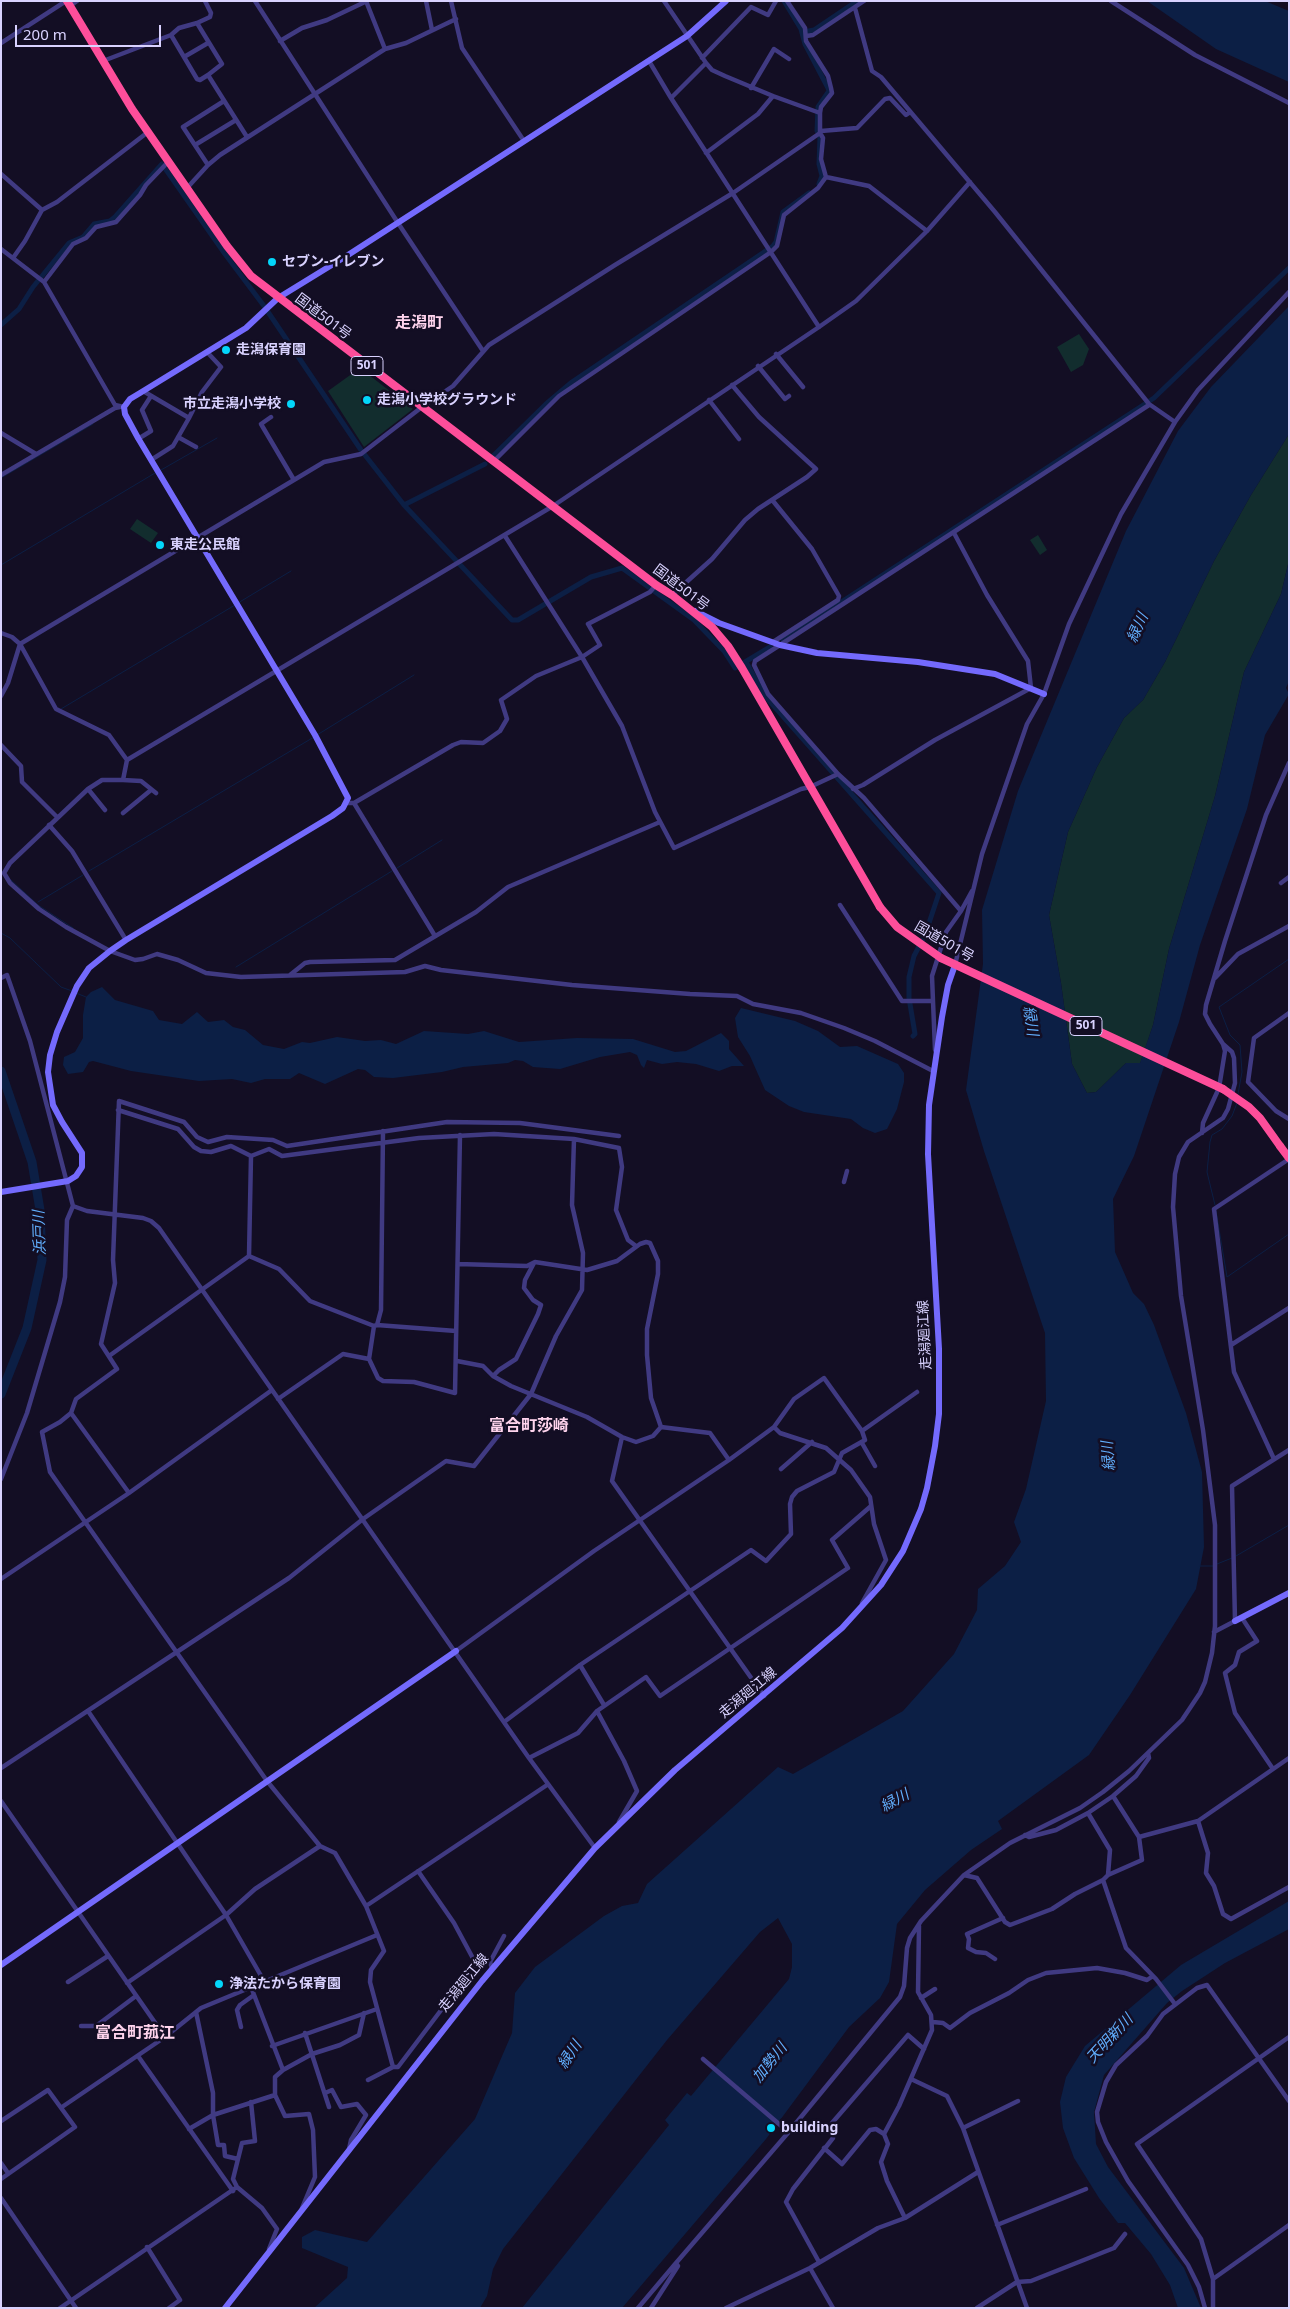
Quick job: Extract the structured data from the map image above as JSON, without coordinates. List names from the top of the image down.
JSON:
{
  "streets": {
    "highway": ["国道501号", "501"],
    "street": ["走潟廻江線"]
  },
  "crossings": [
    ["国道501号", "走潟廻江線"]
  ],
  "districts": ["走潟町", "富合町莎崎", "富合町菰江"],
  "water": [
    "緑川",
    "浜戸川",
    "天明新川",
    "加勢川"
  ],
  "places": [
    "セブン-イレブン",
    "走潟保育園",
    "走潟小学校グラウンド",
    "市立走潟小学校",
    "東走公民館",
    "浄法たから保育園",
    "building"
  ],
  "scale_bar": "200 m"
}
